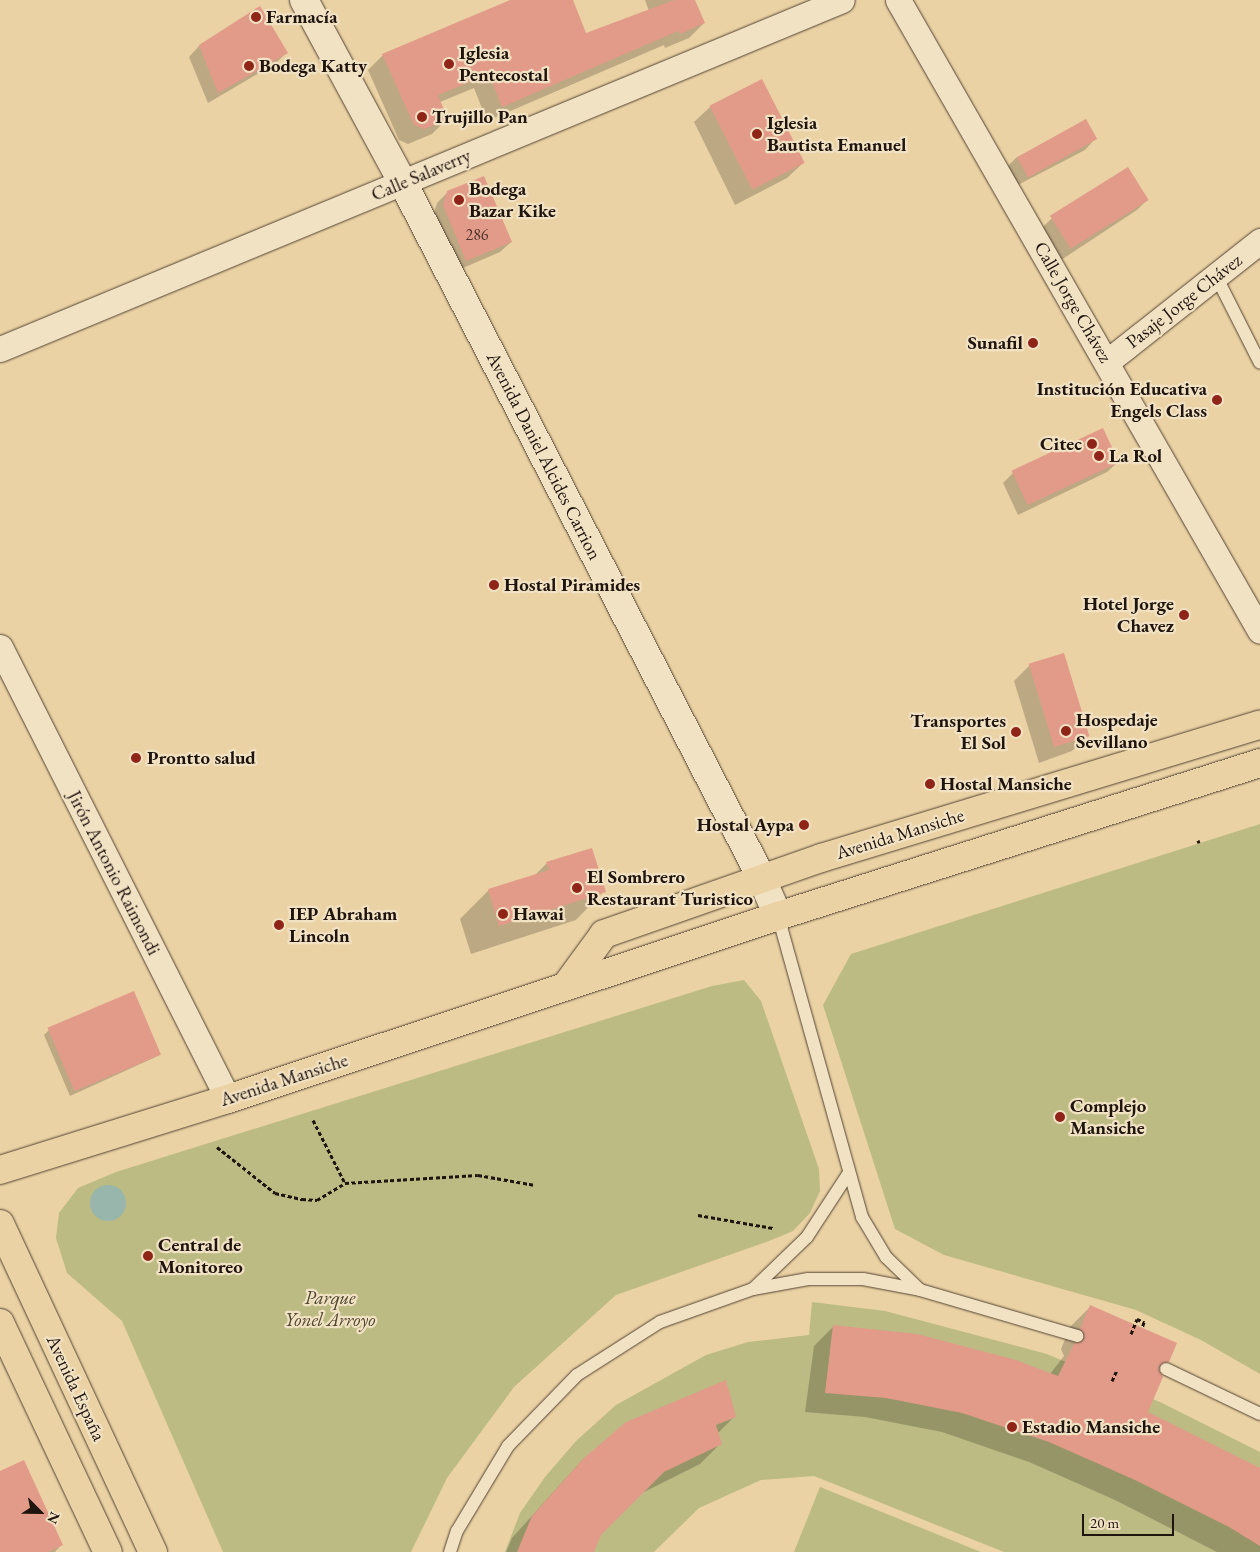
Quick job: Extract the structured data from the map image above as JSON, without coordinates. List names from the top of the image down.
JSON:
{
  "streets": {
    "main road": ["Avenida Mansiche", "Avenida España"],
    "street": [
      "Calle Salaverry",
      "Pasaje Jorge Chávez",
      "Calle Jorge Chávez",
      "Avenida Daniel Alcides Carrion",
      "Jirón Antonio Raimondi"
    ]
  },
  "crossings": [
    ["Calle Salaverry", "Avenida Daniel Alcides Carrion"],
    ["Pasaje Jorge Chávez", "Calle Jorge Chávez"],
    ["Avenida Daniel Alcides Carrion", "Avenida Mansiche"],
    ["Avenida Mansiche", "Jirón Antonio Raimondi"]
  ],
  "parks": ["Parque Yonel Arroyo"],
  "places": [
    "Farmacía",
    "Iglesia Pentecostal",
    "Bodega Katty",
    "Trujillo Pan",
    "Iglesia Bautista Emanuel",
    "Bodega Bazar Kike",
    "Sunafil",
    "Institución Educativa Engels Class",
    "Citec",
    "La Rol",
    "Hostal Piramides",
    "Hotel Jorge Chavez",
    "Hospedaje Sevillano",
    "Transportes El Sol",
    "Prontto salud",
    "Hostal Mansiche",
    "Hostal Aypa",
    "El Sombrero Restaurant Turistico",
    "Hawai",
    "IEP Abraham Lincoln",
    "Complejo Mansiche",
    "Central de Monitoreo",
    "Estadio Mansiche"
  ],
  "house_numbers": ["286"],
  "scale_bar": "20 m",
  "north": "bottom right"
}
